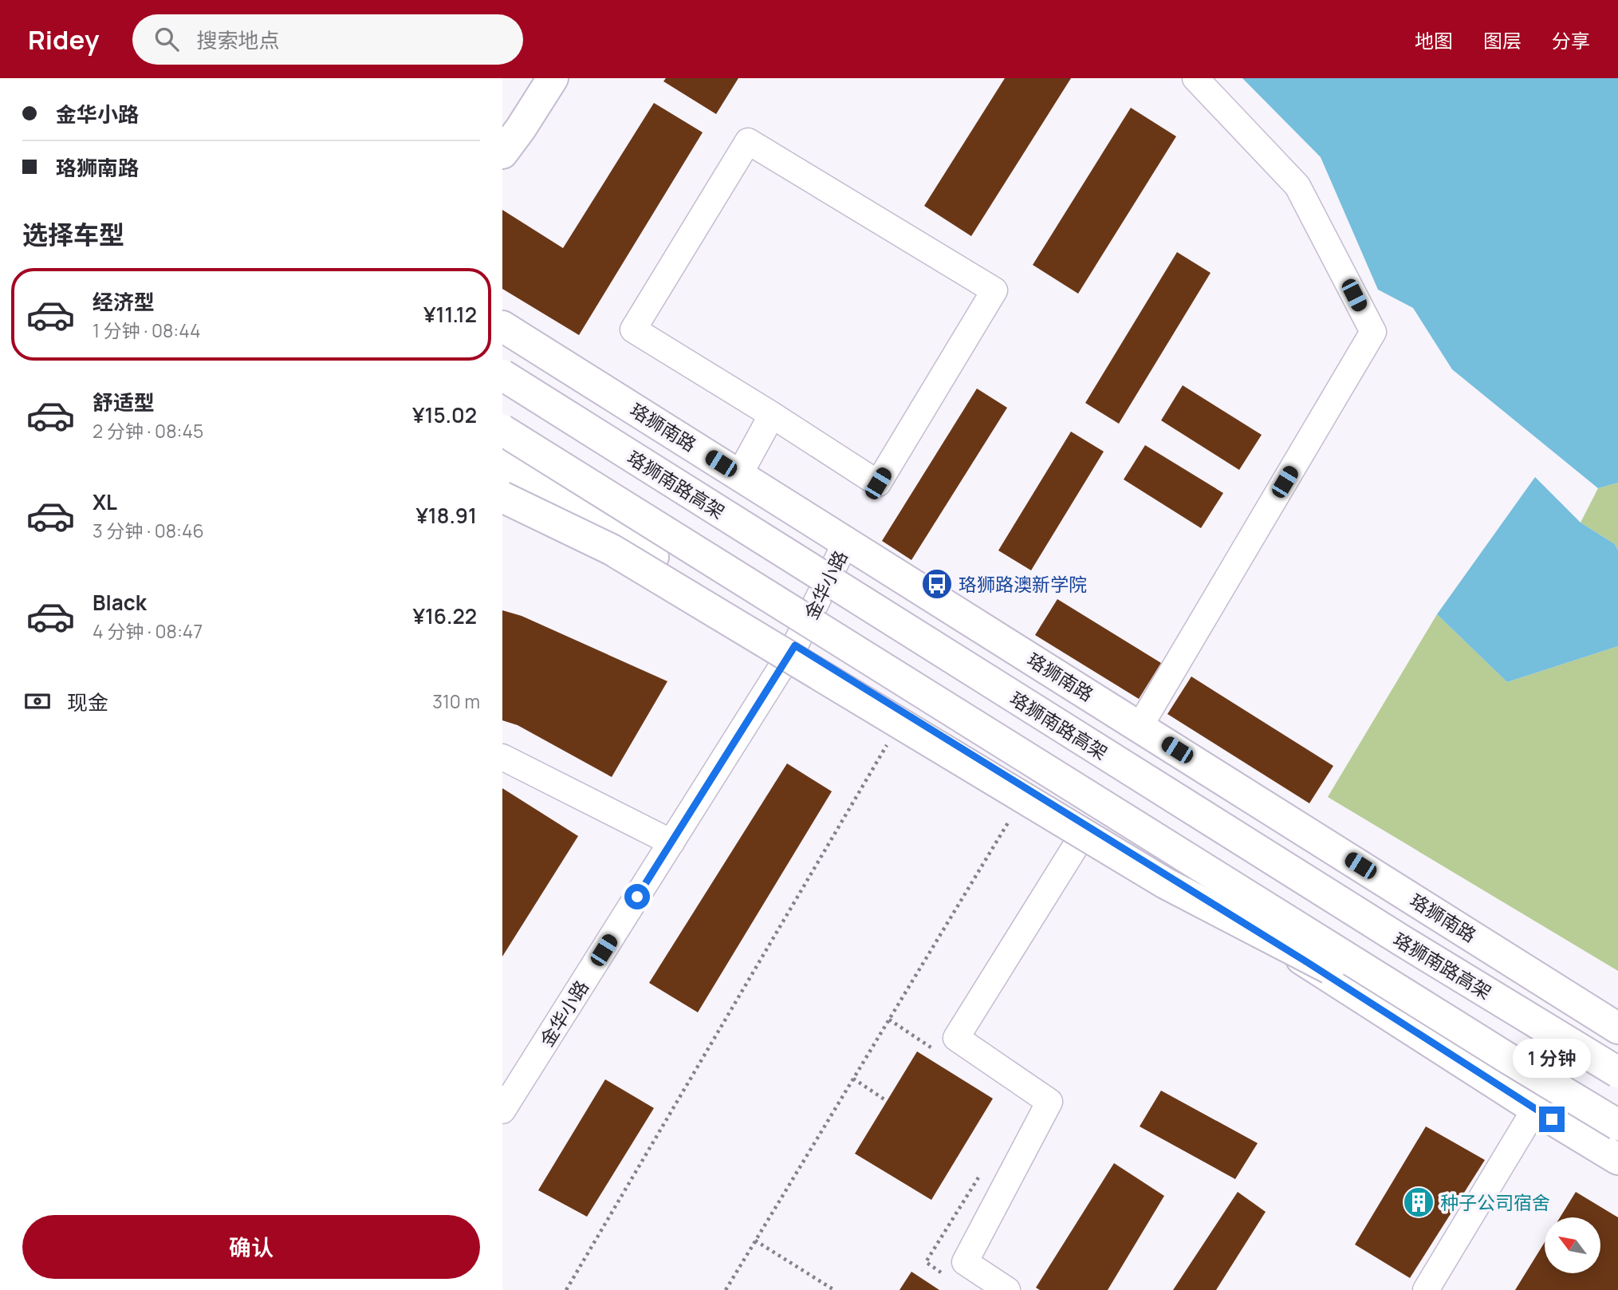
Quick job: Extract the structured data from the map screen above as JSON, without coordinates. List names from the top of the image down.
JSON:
{
  "streets": {
    "main road": ["珞狮南路", "珞狮南路高架"],
    "street": ["金华小路"]
  },
  "crossings": [
    ["珞狮南路", "金华小路"]
  ],
  "places": {
    "bus stop": ["珞狮路澳新学院"],
    "building": ["种子公司宿舍"]
  },
  "north": "top left",
  "page": {
    "header": "Ridey",
    "search": "搜索地点",
    "nav": ["地图", "图层", "分享"],
    "banner": ["金华小路", "珞狮南路"],
    "heading": "选择车型",
    "list": [
      {
        "name": "经济型",
        "note": "1 分钟 · 08:44",
        "value": "¥11.12"
      },
      {
        "name": "舒适型",
        "note": "2 分钟 · 08:45",
        "value": "¥15.02"
      },
      {
        "name": "XL",
        "note": "3 分钟 · 08:46",
        "value": "¥18.91"
      },
      {
        "name": "Black",
        "note": "4 分钟 · 08:47",
        "value": "¥16.22"
      }
    ],
    "pay": ["现金", "310 m"],
    "bubble": "1 分钟",
    "buttons": "确认"
  }
}
